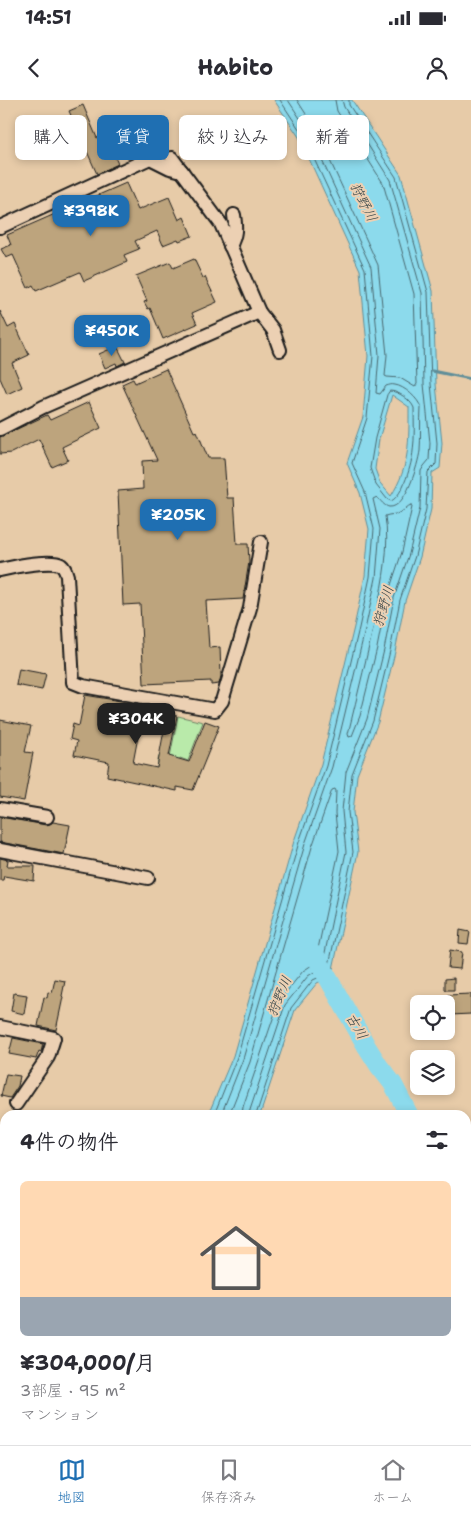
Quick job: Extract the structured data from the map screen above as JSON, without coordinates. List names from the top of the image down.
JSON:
{
  "water": ["狩野川", "古川"],
  "page": {
    "status": "14:51",
    "header": "Habito",
    "chip": [
      "購入",
      "賃貸",
      "絞り込み",
      "新着"
    ],
    "price": [
      "¥398K",
      "¥450K",
      "¥205K",
      "¥304K"
    ],
    "heading": "4件の物件",
    "list": [
      {
        "name": "¥304,000/月",
        "note": "3部屋 · 95 m² · マンション"
      }
    ],
    "tabs": ["地図", "保存済み", "ホーム"]
  }
}
